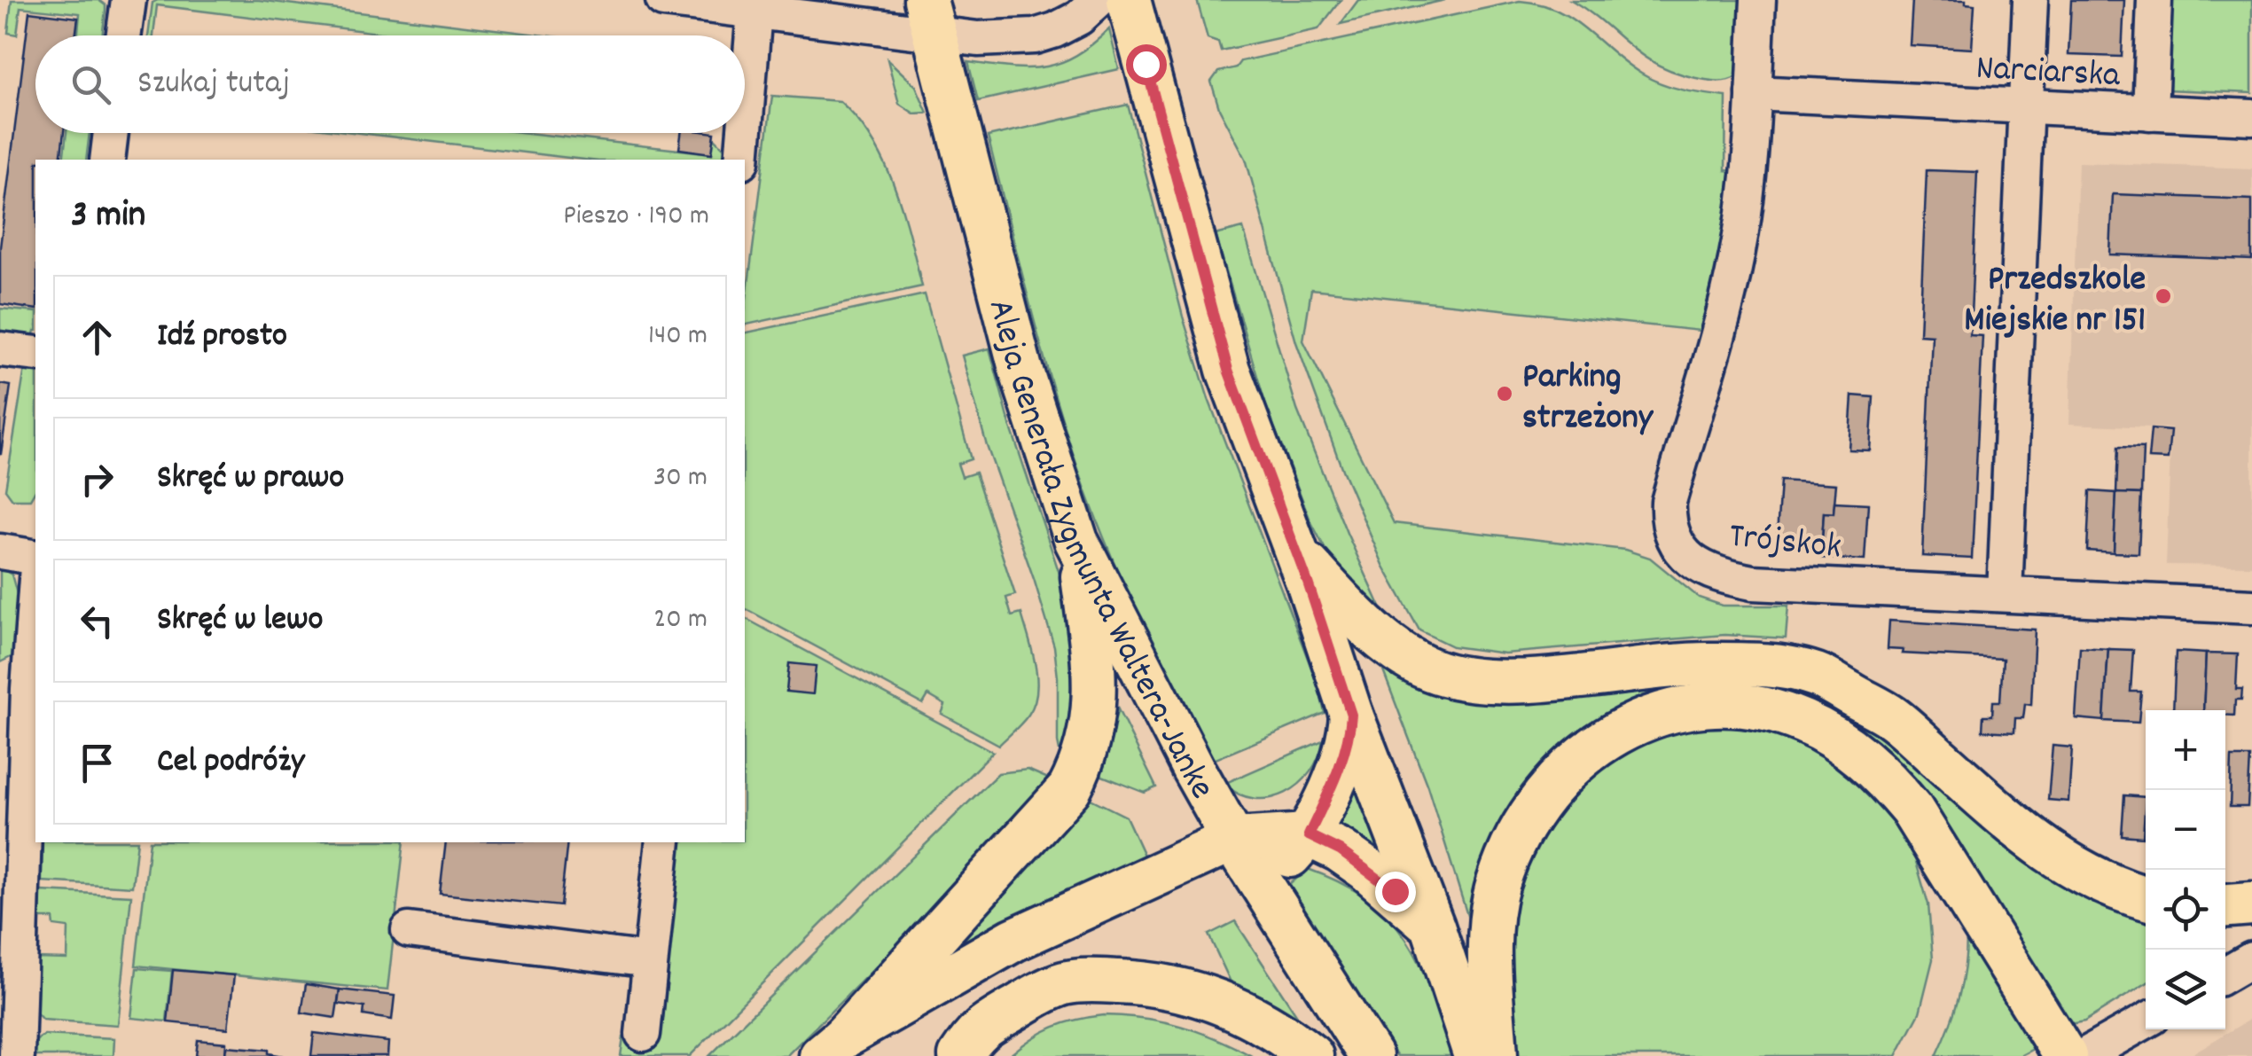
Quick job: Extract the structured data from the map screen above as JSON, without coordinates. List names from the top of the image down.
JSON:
{
  "streets": {
    "main road": ["Aleja Generała Zygmunta Waltera-Janke"],
    "street": ["Narciarska", "Trójskok"]
  },
  "crossings": [
    ["Narciarska", "Trójskok"]
  ],
  "places": ["Przedszkole Miejskie nr 151", "Parking strzeżony"],
  "page": {
    "search": "Szukaj tutaj",
    "heading": ["3 min", "Pieszo · 190 m"],
    "list": [
      ["Idź prosto", "140 m"],
      ["Skręć w prawo", "30 m"],
      ["Skręć w lewo", "20 m"],
      "Cel podróży"
    ],
    "map_buttons": ["+", "−"]
  }
}
